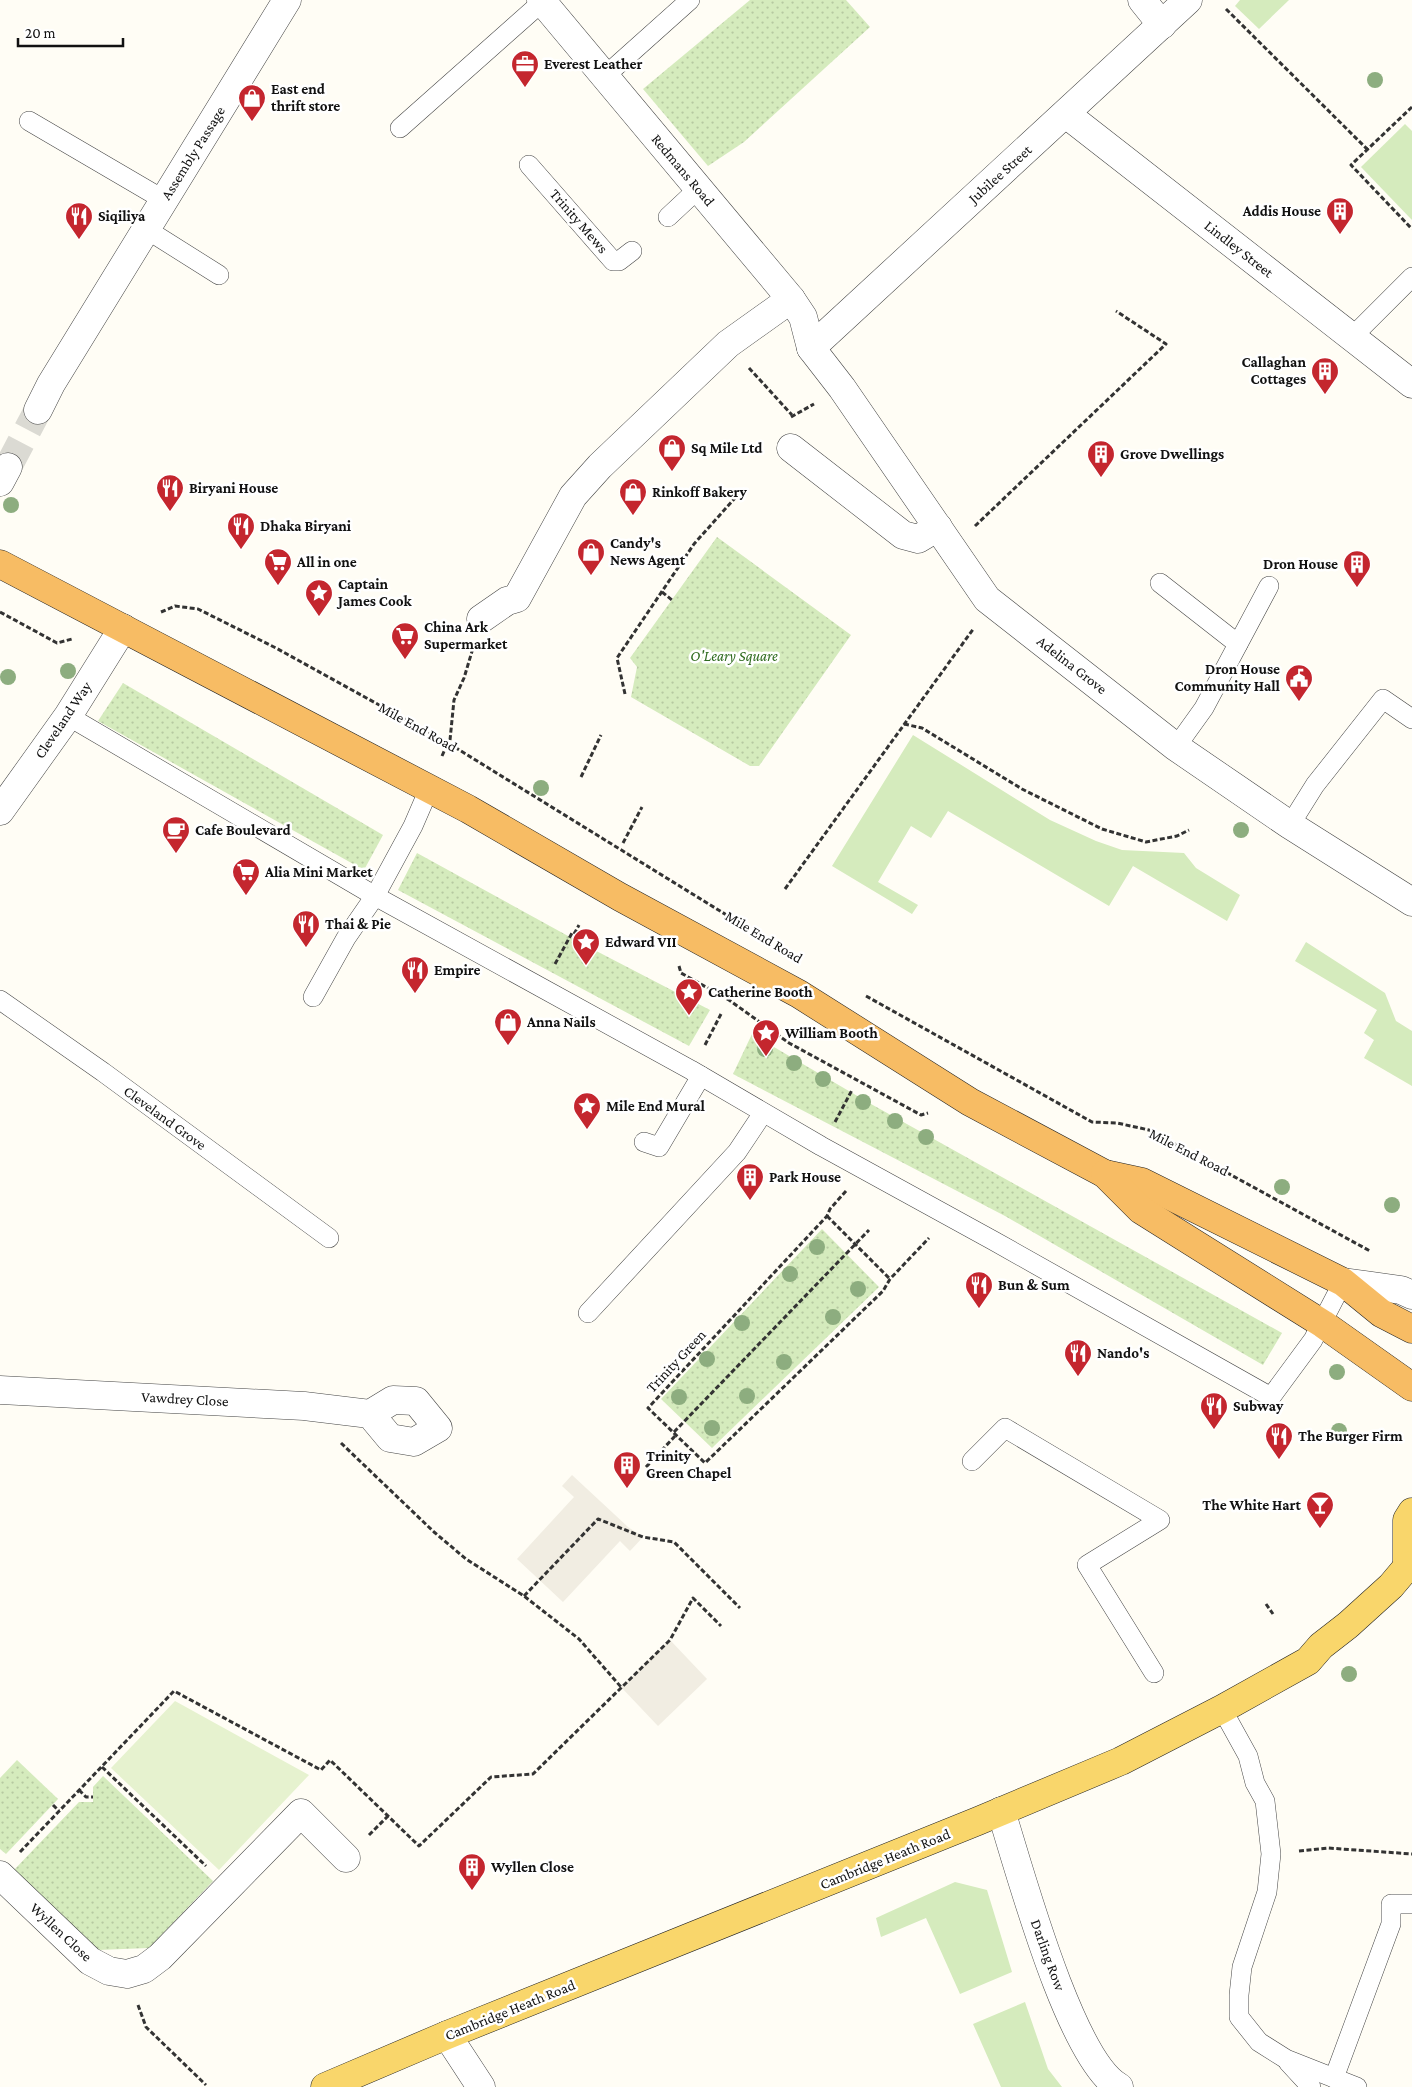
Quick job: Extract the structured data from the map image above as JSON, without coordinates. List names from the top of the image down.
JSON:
{
  "streets": {
    "main road": ["Cambridge Heath Road"],
    "street": [
      "Assembly Passage",
      "Redmans Road",
      "Jubilee Street",
      "Lindley Street",
      "Adelina Grove",
      "Cleveland Way",
      "Vawdrey Close",
      "Wyllen Close",
      "Darling Row"
    ],
    "lane": ["Trinity Mews", "Cleveland Grove"],
    "path": ["Mile End Road", "Trinity Green"]
  },
  "crossings": [
    ["Redmans Road", "Jubilee Street"],
    ["Redmans Road", "Adelina Grove"],
    ["Jubilee Street", "Lindley Street"],
    ["Jubilee Street", "Adelina Grove"],
    ["Cleveland Way", "Mile End Road"],
    ["Cambridge Heath Road", "Darling Row"]
  ],
  "parks": ["O'Leary Square"],
  "places": {
    "office": ["Everest Leather"],
    "shop": [
      "East end thrift store",
      "Sq Mile Ltd",
      "Rinkoff Bakery",
      "Candy's News Agent",
      "Anna Nails"
    ],
    "building": [
      "Addis House",
      "Callaghan Cottages",
      "Grove Dwellings",
      "Dron House",
      "Park House",
      "Trinity Green Chapel",
      "Wyllen Close"
    ],
    "restaurant": [
      "Siqiliya",
      "Biryani House",
      "Dhaka Biryani",
      "Thai & Pie",
      "Empire",
      "Bun & Sum",
      "Nando's",
      "Subway",
      "The Burger Firm"
    ],
    "supermarket": ["All in one", "China Ark Supermarket", "Alia Mini Market"],
    "place": [
      "Captain James Cook",
      "Edward VII",
      "Catherine Booth",
      "William Booth",
      "Mile End Mural"
    ],
    "public building": ["Dron House Community Hall"],
    "cafe": ["Cafe Boulevard"],
    "bar": ["The White Hart"]
  },
  "scale_bar": "20 m"
}
